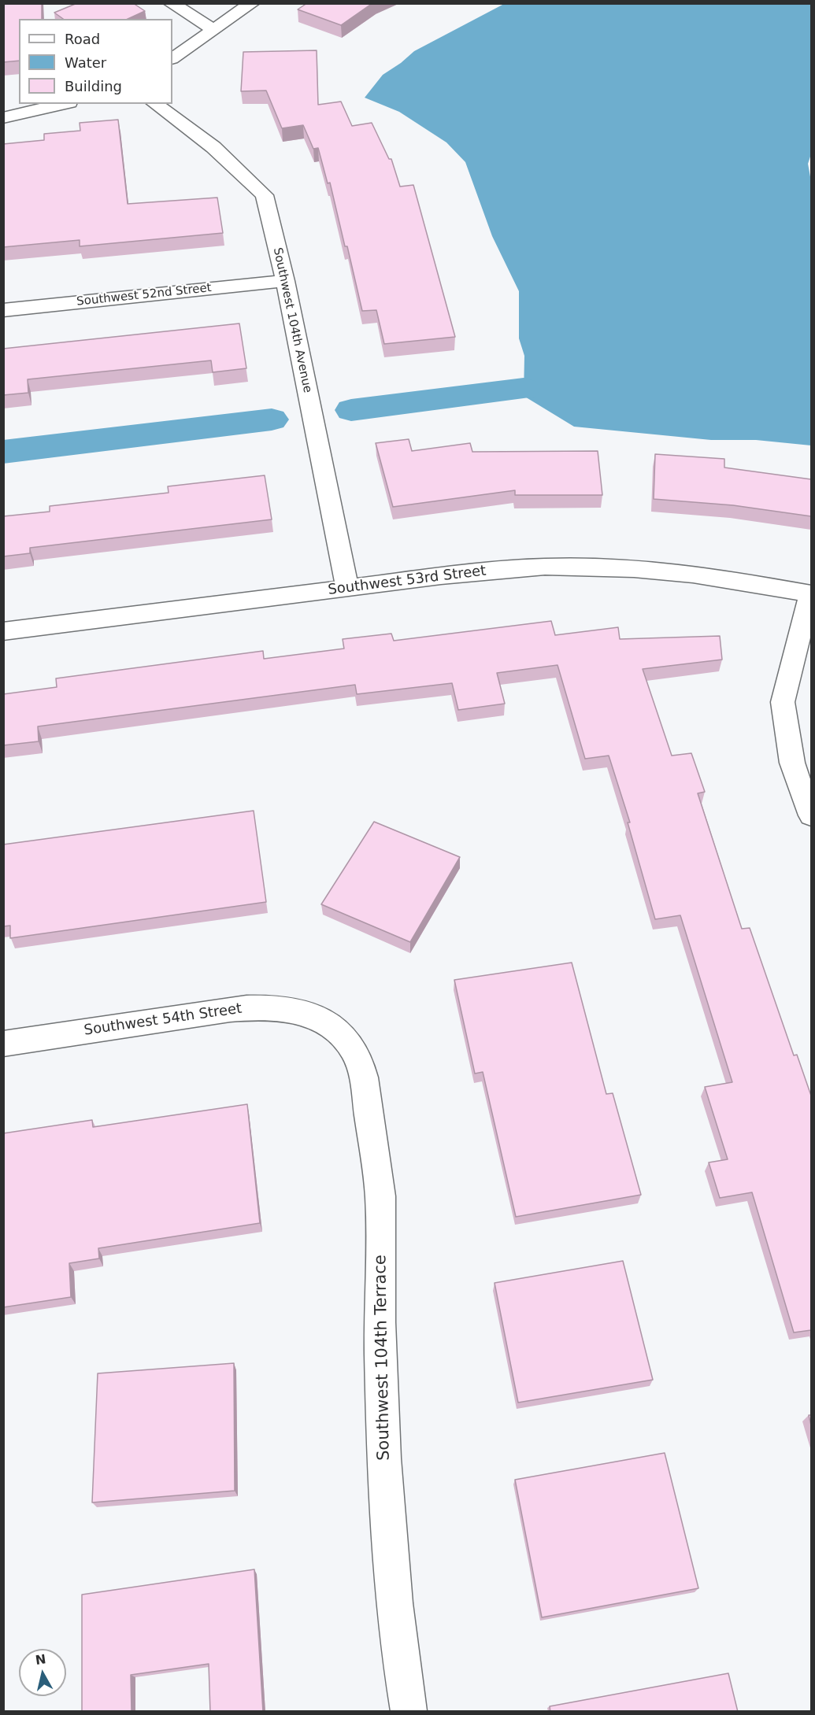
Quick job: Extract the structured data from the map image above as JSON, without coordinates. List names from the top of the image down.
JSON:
{
  "streets": {
    "street": [
      "Southwest 52nd Street",
      "Southwest 104th Avenue",
      "Southwest 53rd Street",
      "Southwest 54th Street",
      "Southwest 104th Terrace"
    ]
  },
  "crossings": [
    ["Southwest 52nd Street", "Southwest 104th Avenue"],
    ["Southwest 104th Avenue", "Southwest 53rd Street"],
    ["Southwest 54th Street", "Southwest 104th Terrace"]
  ],
  "legend": ["Road", "Water", "Building"],
  "north": "top"
}
